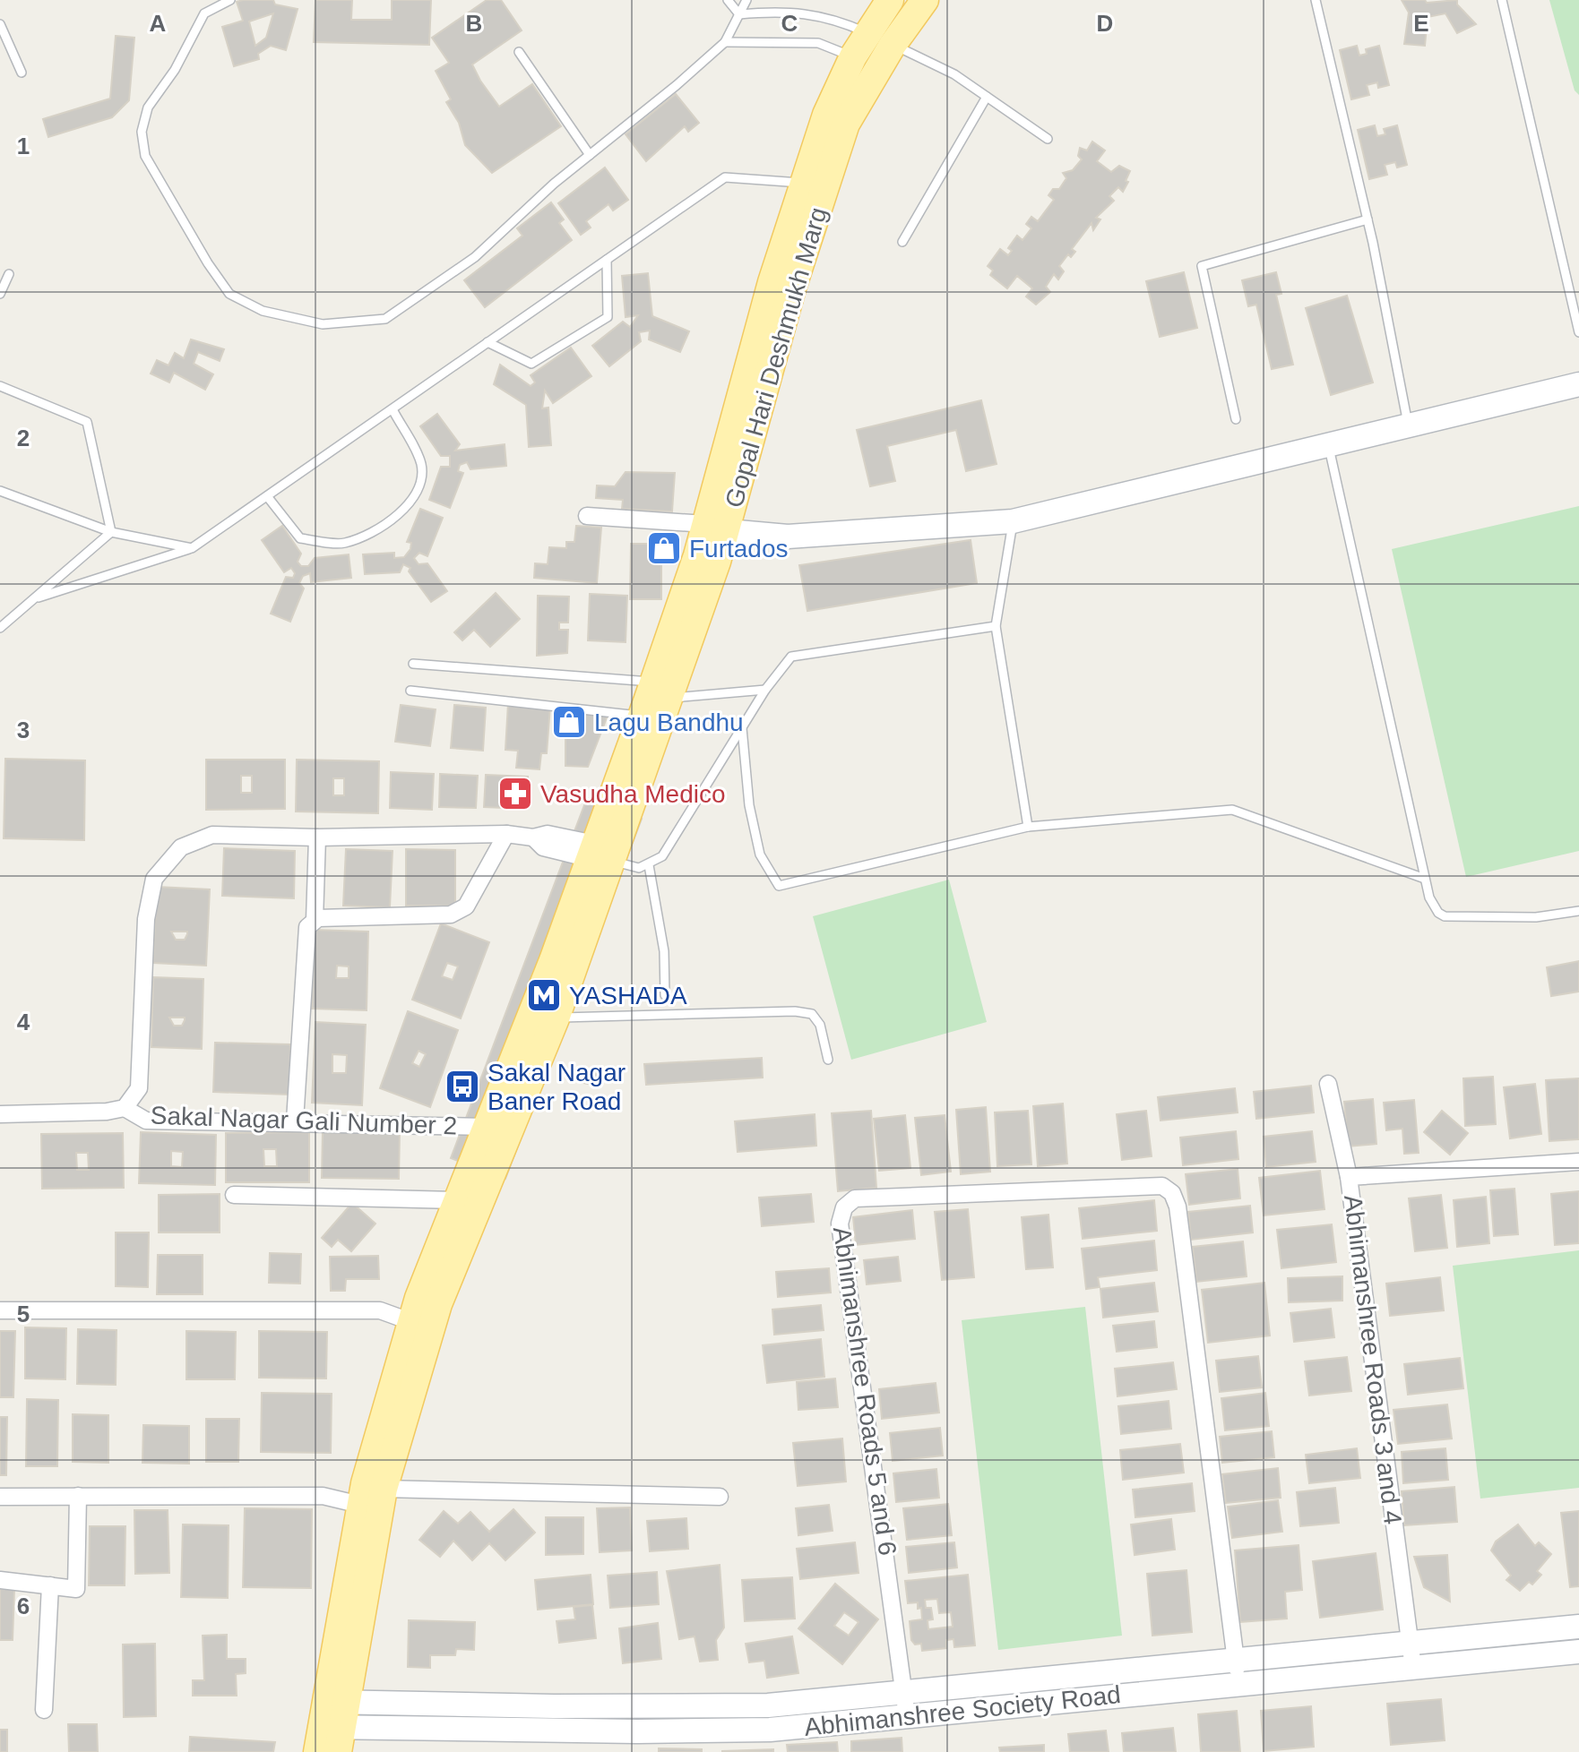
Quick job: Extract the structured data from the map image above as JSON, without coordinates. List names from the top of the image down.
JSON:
{
  "streets": {
    "main road": ["Gopal Hari Deshmukh Marg"],
    "street": [
      "Sakal Nagar Gali Number 2",
      "Abhimanshree Roads 3 and 4",
      "Abhimanshree Roads 5 and 6",
      "Abhimanshree Society Road"
    ]
  },
  "crossings": [
    ["Gopal Hari Deshmukh Marg", "Sakal Nagar Gali Number 2"],
    ["Gopal Hari Deshmukh Marg", "Abhimanshree Society Road"],
    ["Abhimanshree Roads 3 and 4", "Abhimanshree Society Road"],
    ["Abhimanshree Roads 5 and 6", "Abhimanshree Society Road"]
  ],
  "places": {
    "shop": ["Furtados", "Lagu Bandhu"],
    "pharmacy": ["Vasudha Medico"],
    "metro station": ["YASHADA"],
    "bus stop": ["Sakal Nagar Baner Road"]
  },
  "grid": {
    "columns": [
      "A",
      "B",
      "C",
      "D",
      "E"
    ],
    "rows": [
      "1",
      "2",
      "3",
      "4",
      "5",
      "6"
    ]
  }
}
